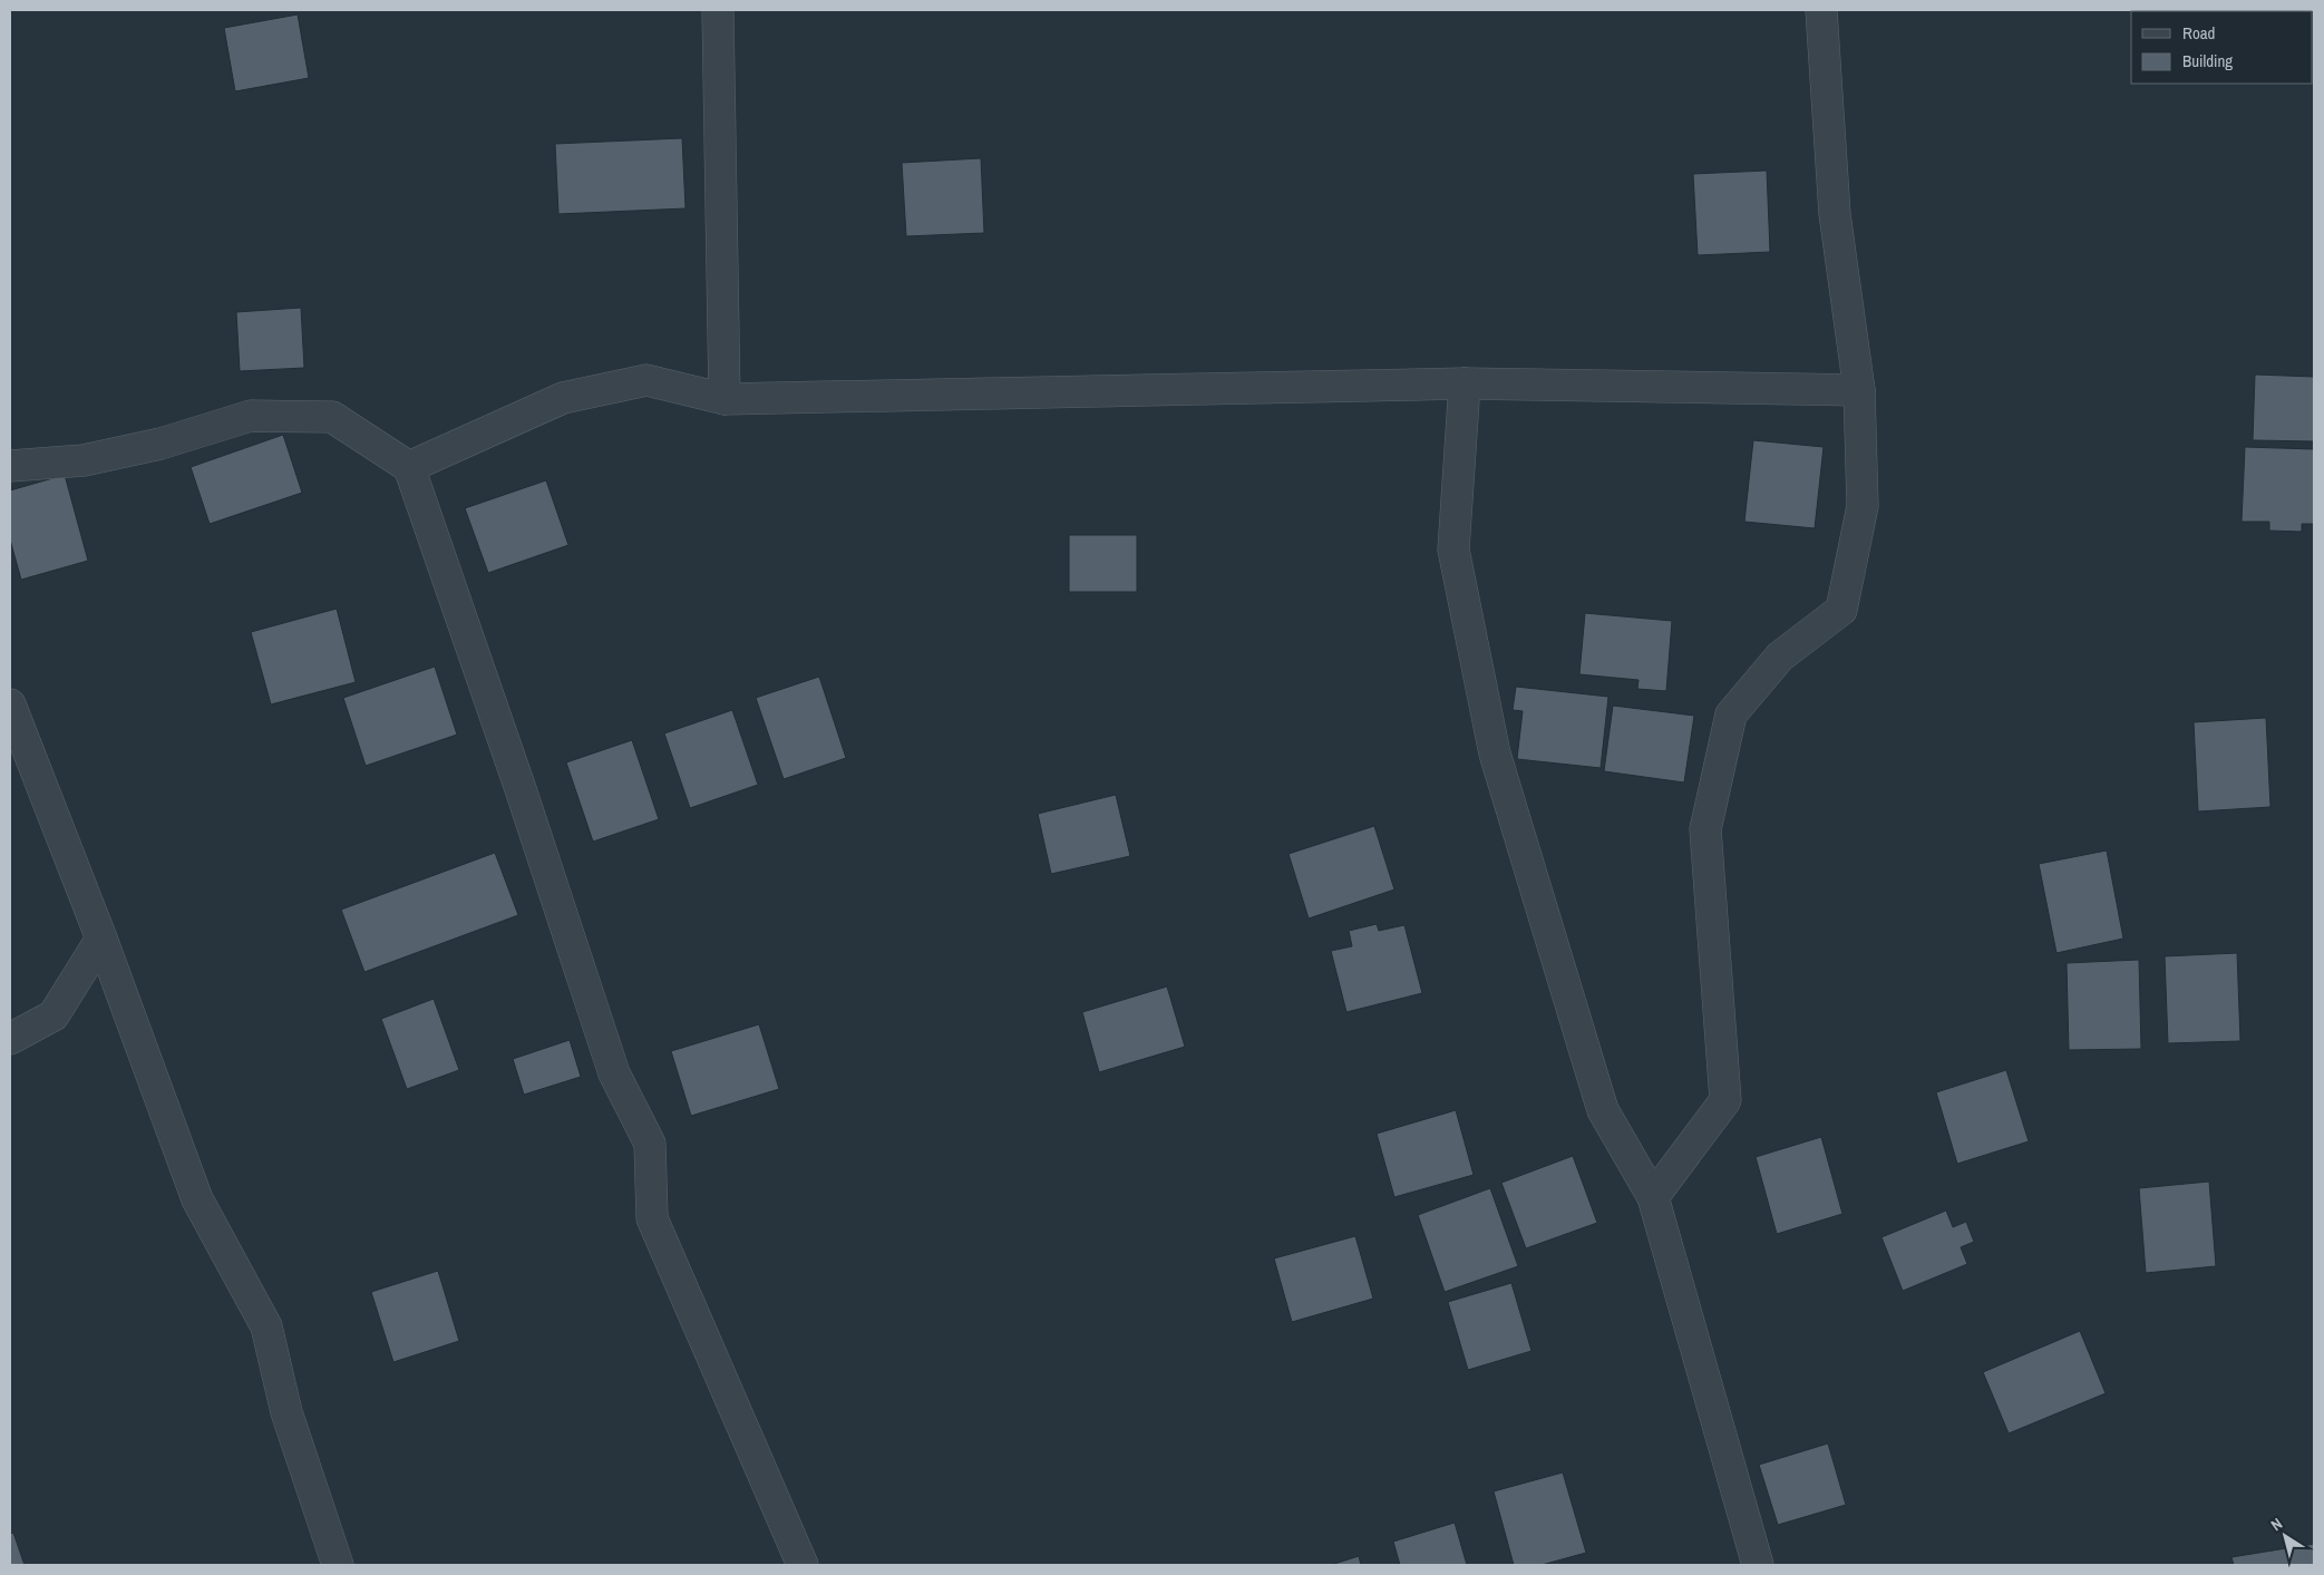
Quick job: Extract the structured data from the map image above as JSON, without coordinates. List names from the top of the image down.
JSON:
{
  "legend": ["Road", "Building"],
  "north": "top left"
}
